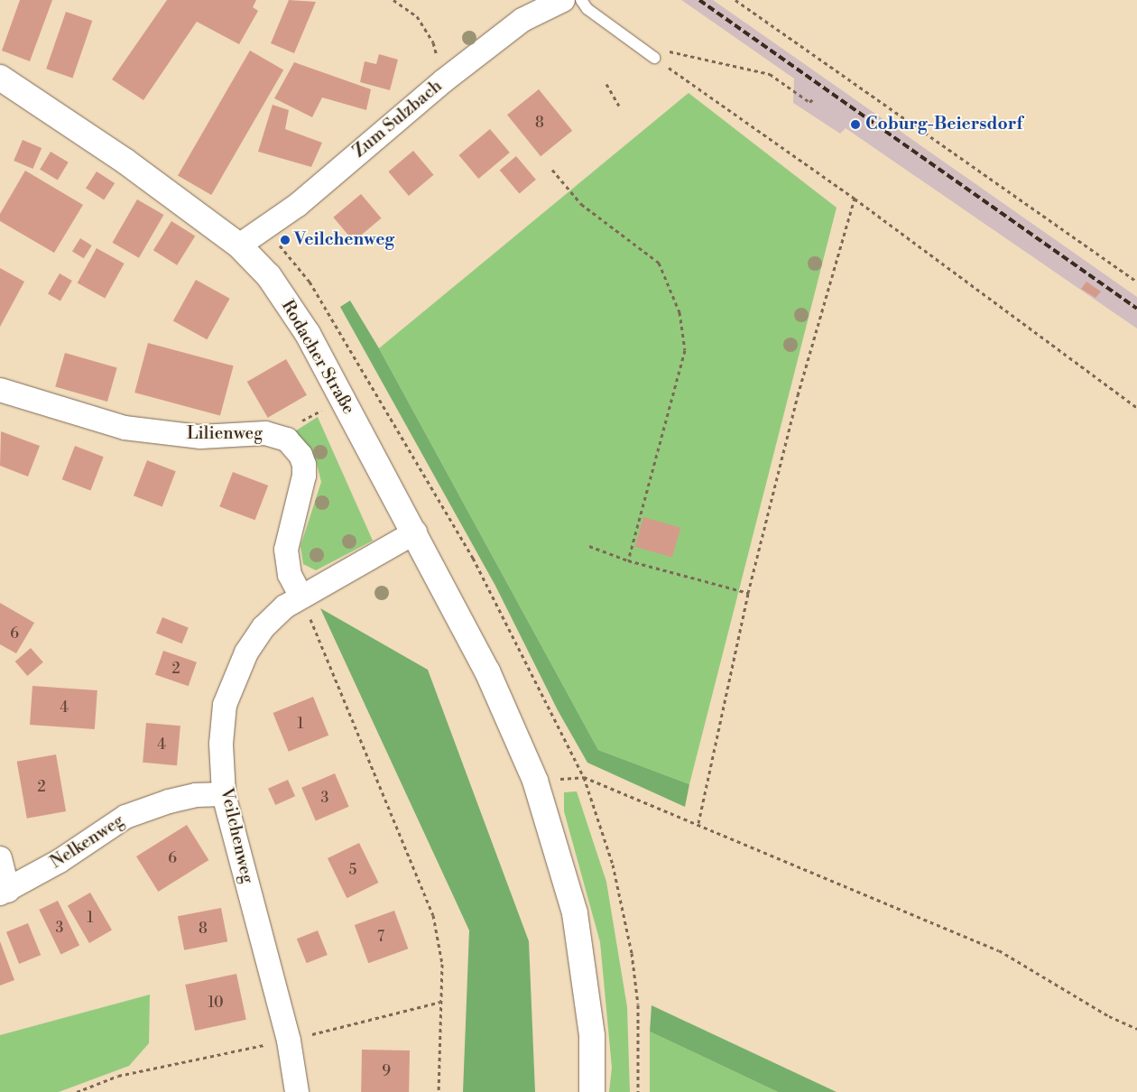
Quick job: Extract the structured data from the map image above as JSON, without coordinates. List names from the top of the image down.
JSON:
{
  "streets": {
    "street": [
      "Zum Sulzbach",
      "Rodacher Straße",
      "Lilienweg",
      "Veilchenweg",
      "Nelkenweg"
    ]
  },
  "crossings": [
    ["Zum Sulzbach", "Rodacher Straße"],
    ["Rodacher Straße", "Veilchenweg"],
    ["Lilienweg", "Veilchenweg"],
    ["Veilchenweg", "Nelkenweg"]
  ],
  "places": ["Coburg-Beiersdorf", "Veilchenweg"],
  "house_numbers": [
    "8",
    "6",
    "2",
    "4",
    "1",
    "4",
    "2",
    "3",
    "6",
    "5",
    "1",
    "3",
    "8",
    "7",
    "10",
    "9"
  ]
}
